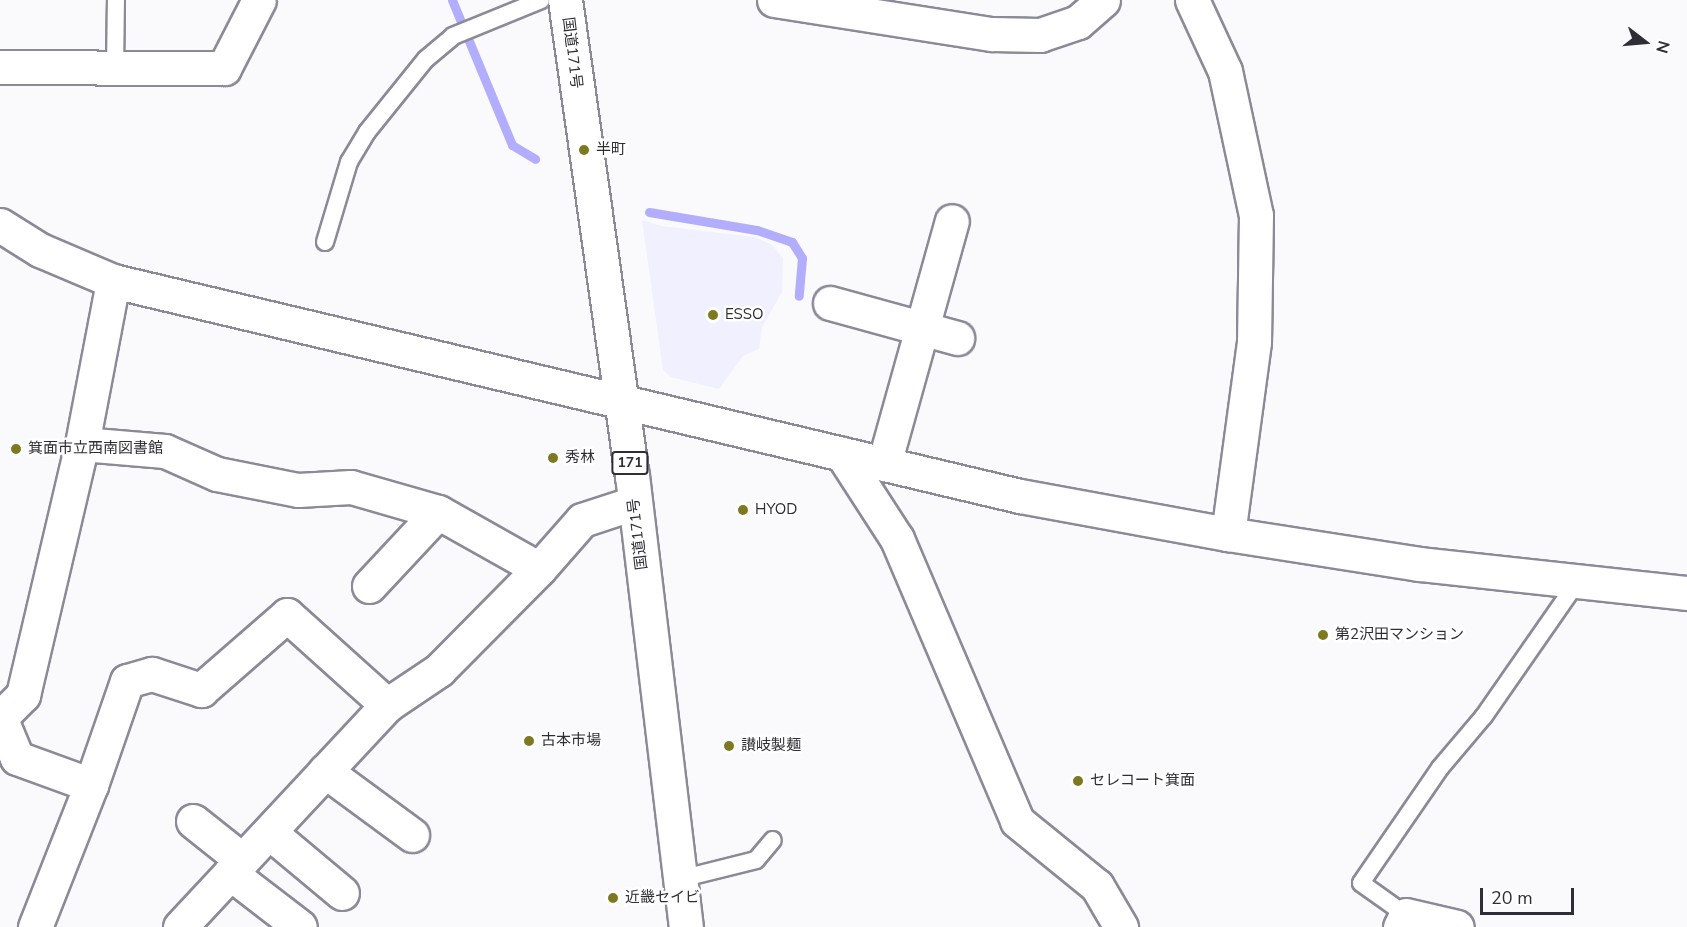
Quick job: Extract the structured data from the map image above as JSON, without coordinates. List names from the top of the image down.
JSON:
{
  "streets": {
    "main road": ["国道171号", "171"]
  },
  "places": [
    "半町",
    "ESSO",
    "箕面市立西南図書館",
    "秀林",
    "HYOD",
    "第2沢田マンション",
    "古本市場",
    "讃岐製麺",
    "セレコート箕面",
    "近畿セイビ"
  ],
  "scale_bar": "20 m",
  "north": "right"
}
